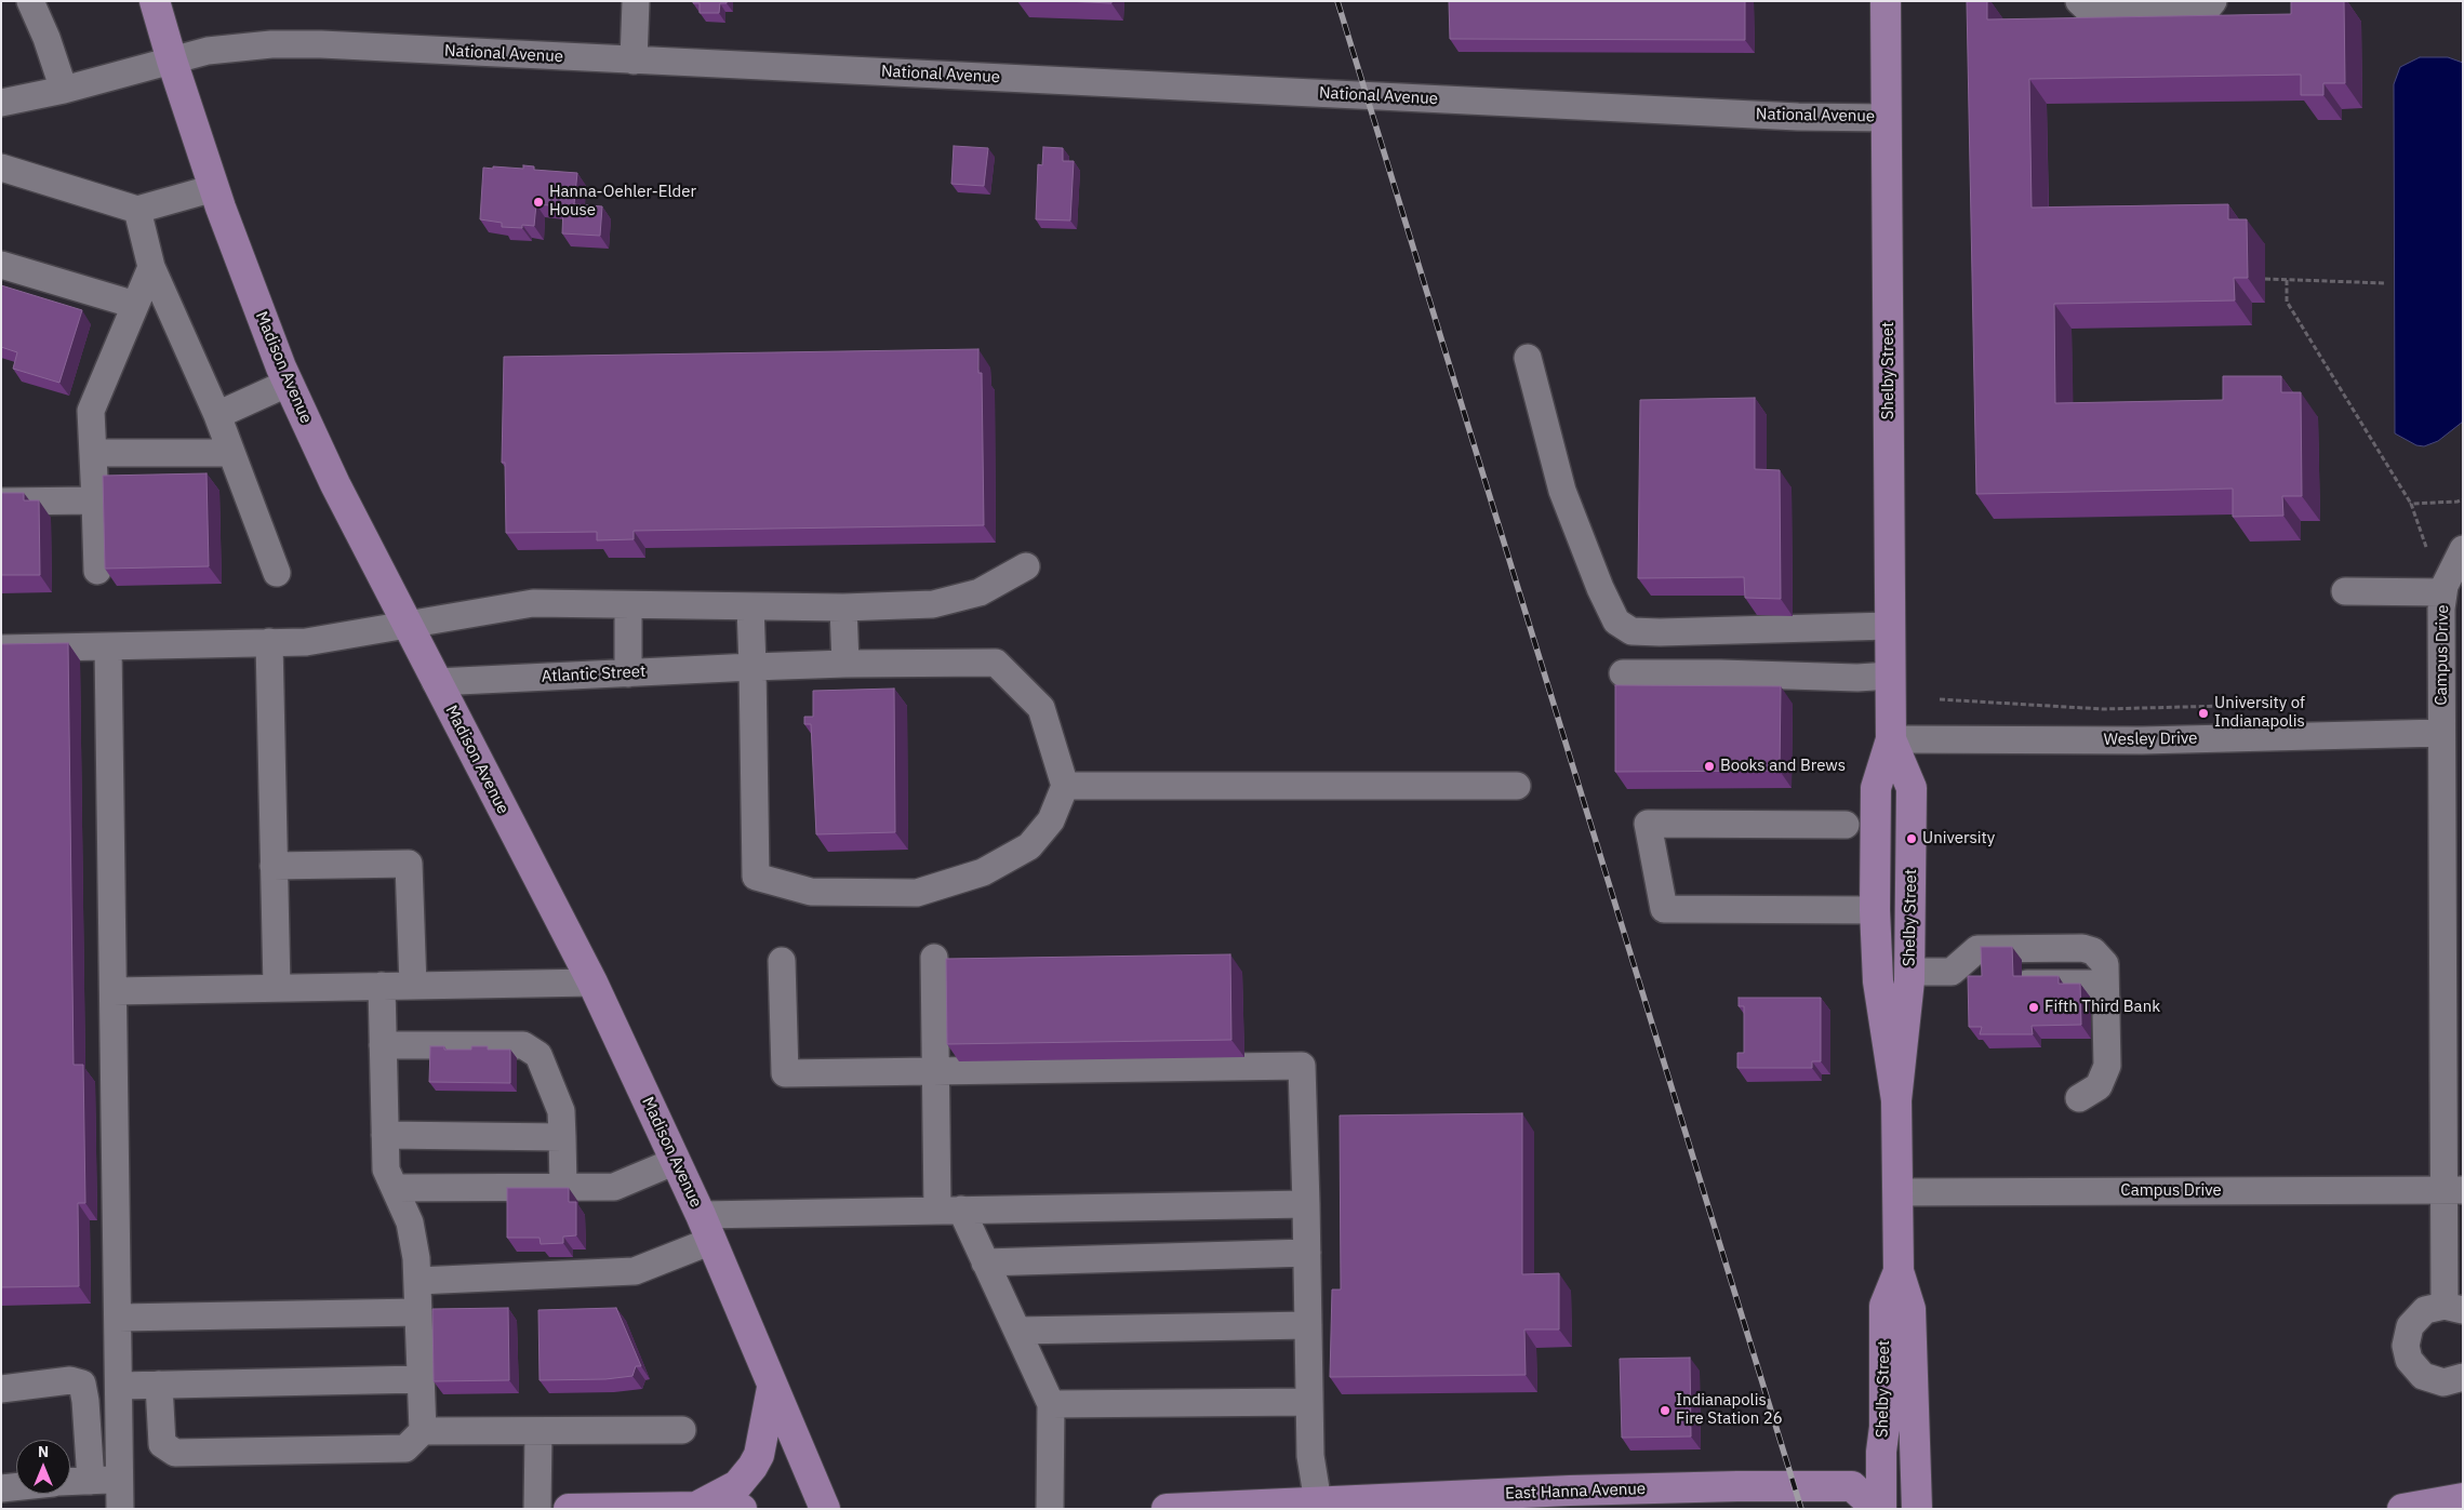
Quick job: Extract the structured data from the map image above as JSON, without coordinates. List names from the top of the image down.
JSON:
{
  "streets": {
    "main road": ["Madison Avenue", "Shelby Street", "East Hanna Avenue"],
    "street": [
      "National Avenue",
      "Campus Drive",
      "Atlantic Street",
      "Wesley Drive"
    ]
  },
  "crossings": [
    ["National Avenue", "Madison Avenue"],
    ["National Avenue", "Shelby Street"],
    ["Madison Avenue", "Atlantic Street"],
    ["Shelby Street", "Campus Drive"],
    ["Shelby Street", "Wesley Drive"],
    ["Campus Drive", "Wesley Drive"]
  ],
  "places": [
    "Hanna-Oehler-Elder House",
    "University of Indianapolis",
    "Books and Brews",
    "University",
    "Fifth Third Bank",
    "Indianapolis Fire Station 26"
  ],
  "north": "top"
}
